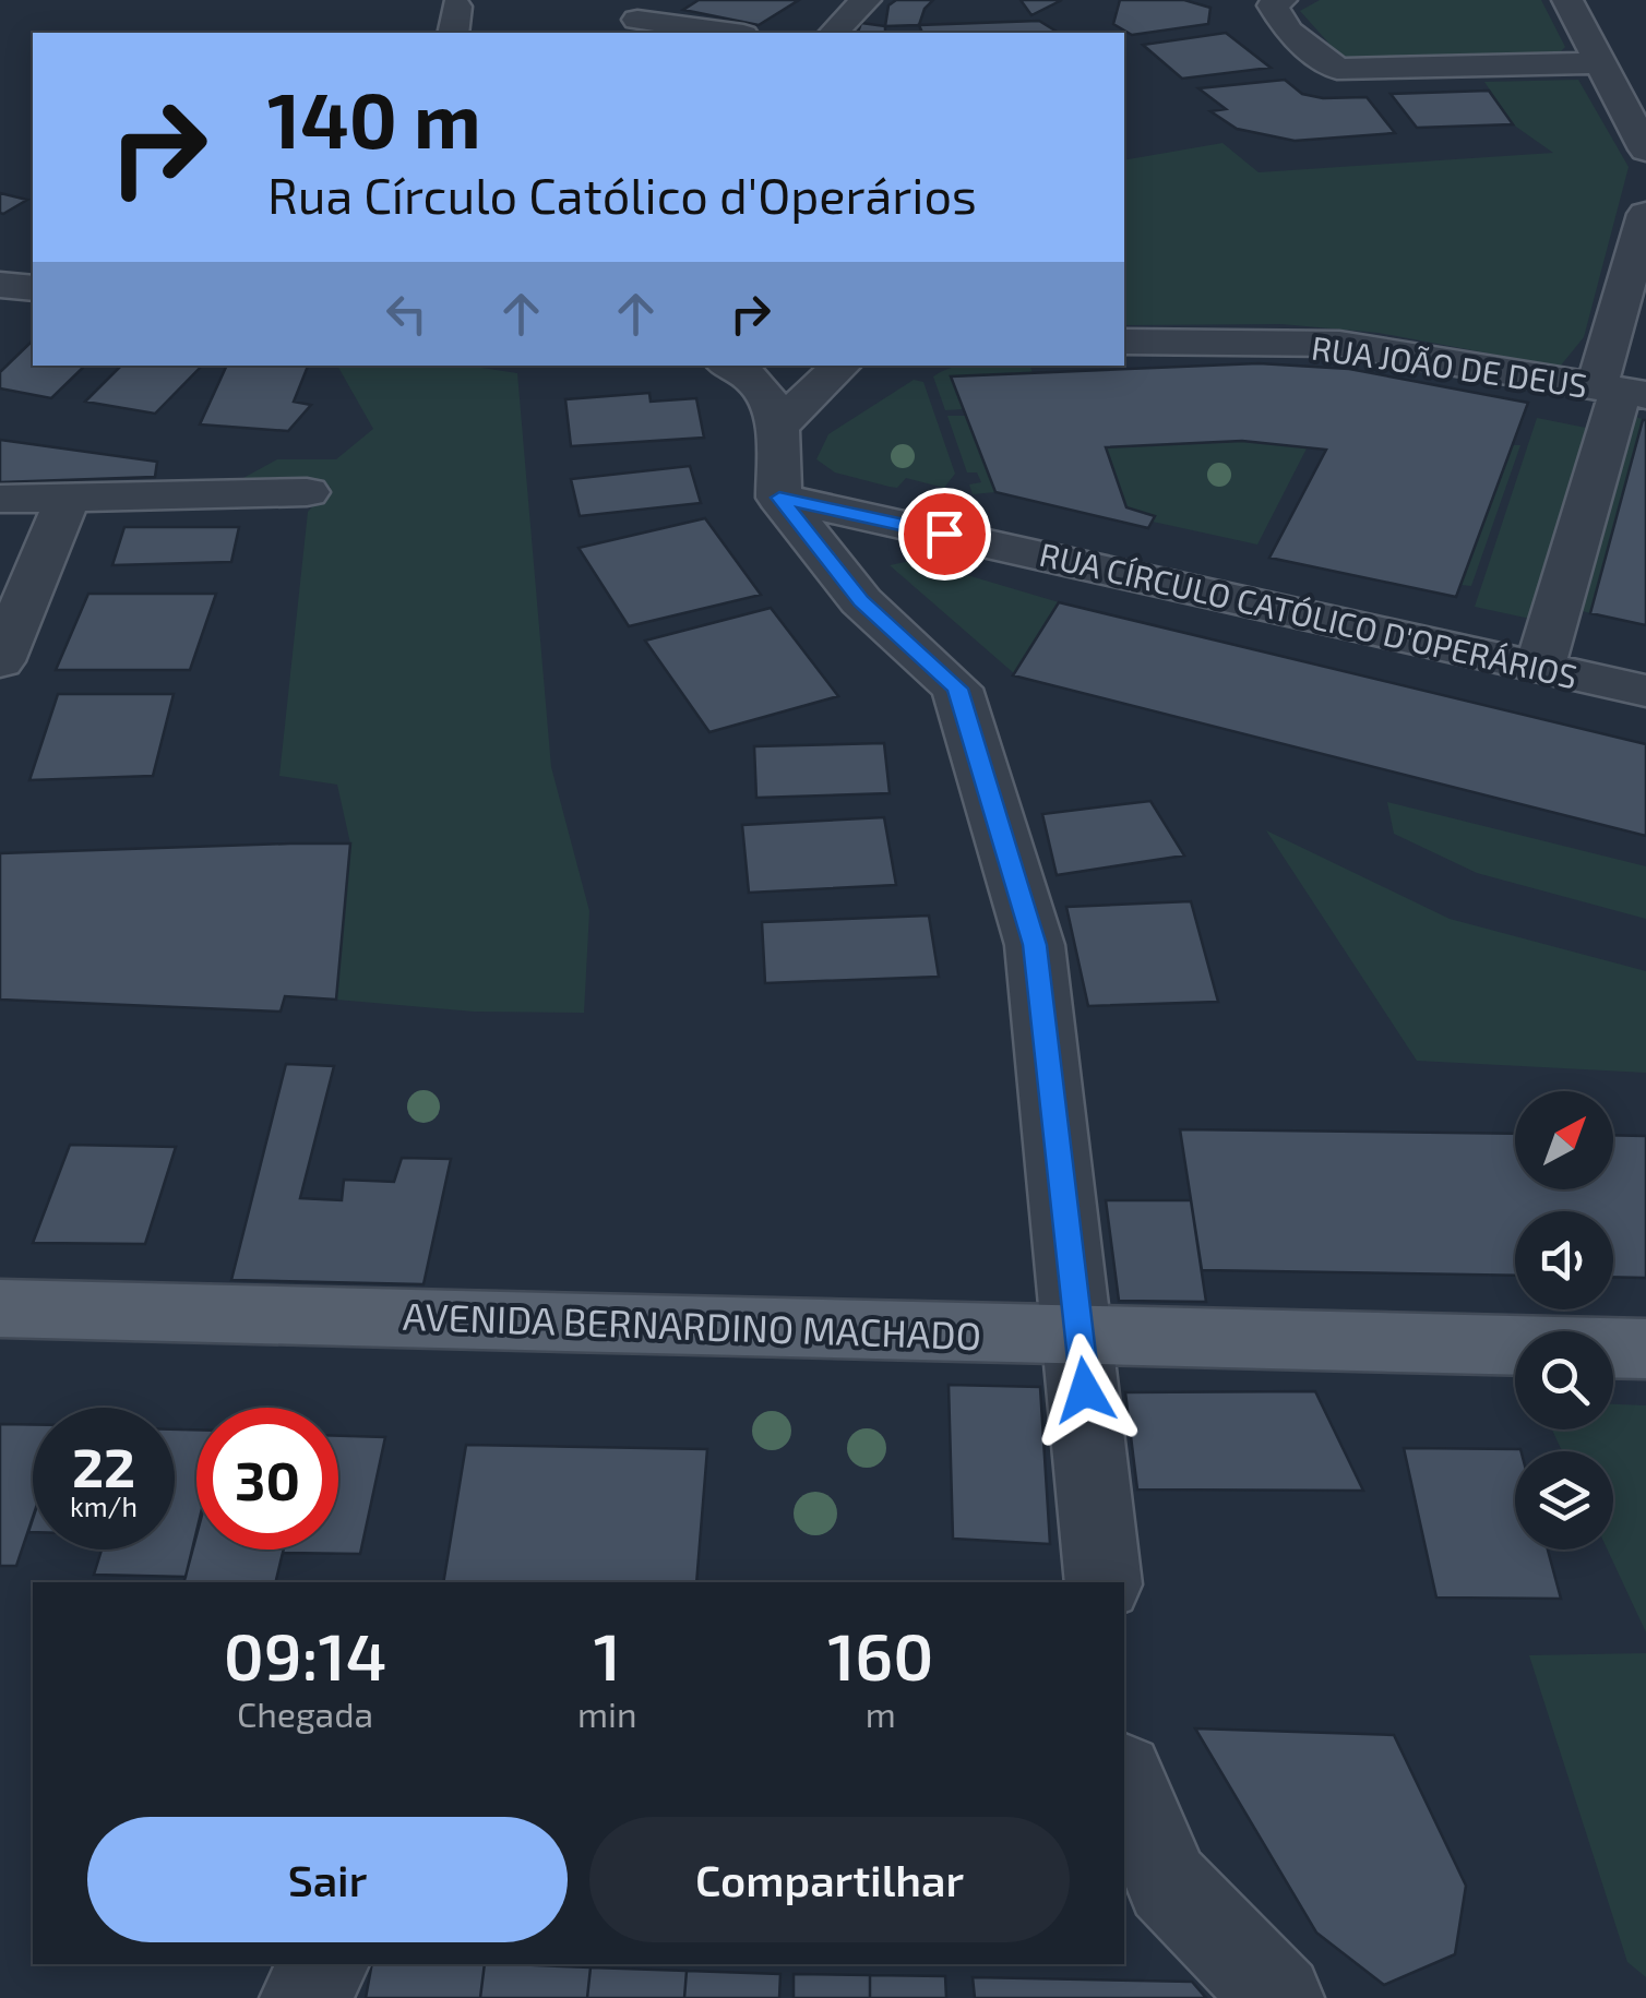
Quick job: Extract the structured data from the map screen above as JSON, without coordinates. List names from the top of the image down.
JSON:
{
  "streets": {
    "main road": ["AVENIDA BERNARDINO MACHADO"],
    "street": ["RUA JOÃO DE DEUS", "RUA CÍRCULO CATÓLICO D'OPERÁRIOS"]
  },
  "north": "top right",
  "page": {
    "turn": ["140 m", "Rua Círculo Católico d'Operários"],
    "speed": "22 km/h",
    "limit": "30",
    "eta": [
      "09:14",
      "Chegada",
      "1",
      "min",
      "160",
      "m"
    ],
    "buttons": ["Sair", "Compartilhar"]
  }
}
